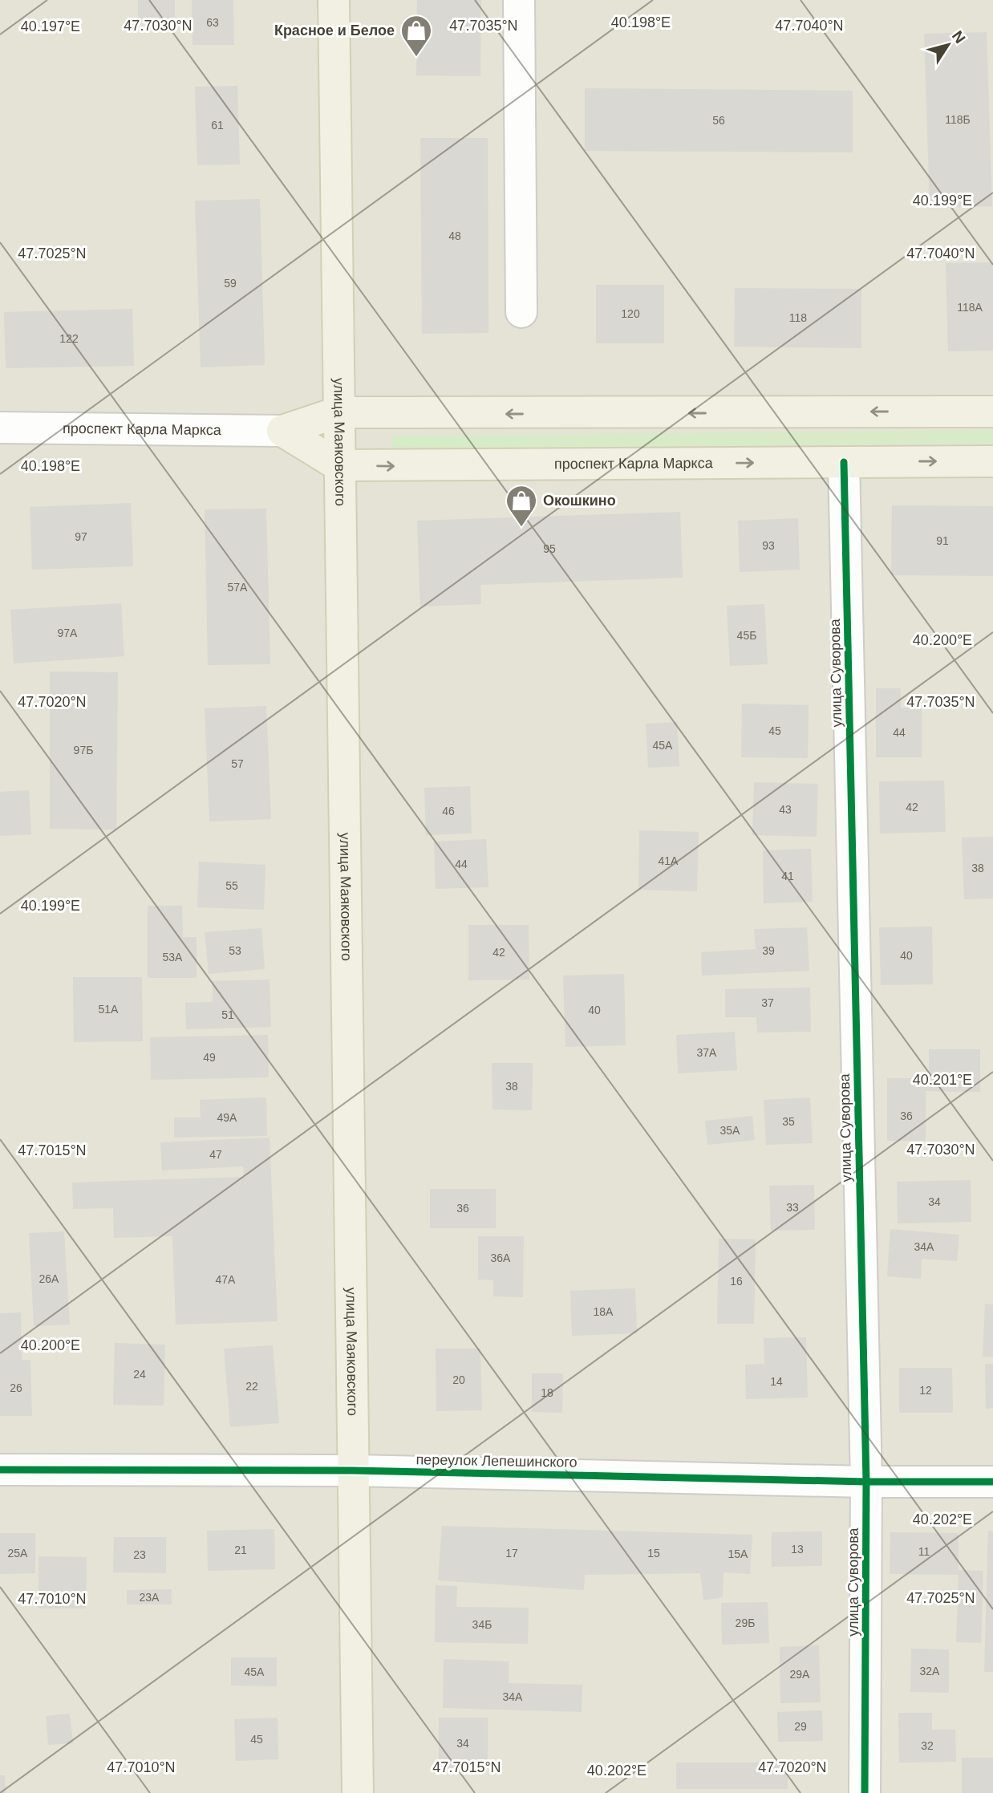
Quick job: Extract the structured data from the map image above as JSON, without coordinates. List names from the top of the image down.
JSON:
{
  "streets": {
    "main road": ["проспект Карла Маркса", "улица Маяковского"],
    "street": ["улица Суворова", "переулок Лепешинского"]
  },
  "crossings": [
    ["проспект Карла Маркса", "улица Маяковского"],
    ["проспект Карла Маркса", "улица Суворова"],
    ["улица Маяковского", "переулок Лепешинского"],
    ["улица Суворова", "переулок Лепешинского"]
  ],
  "places": {
    "shop": ["Красное и Белое", "Окошкино"]
  },
  "house_numbers": [
    "63",
    "118Б",
    "56",
    "61",
    "48",
    "59",
    "118А",
    "120",
    "118",
    "122",
    "97",
    "91",
    "93",
    "95",
    "57А",
    "97А",
    "45Б",
    "45",
    "44",
    "45А",
    "97Б",
    "57",
    "42",
    "43",
    "46",
    "41А",
    "44",
    "38",
    "41",
    "55",
    "53",
    "39",
    "42",
    "40",
    "53А",
    "37",
    "51А",
    "40",
    "51",
    "37А",
    "49",
    "38",
    "36",
    "49А",
    "35",
    "35А",
    "47",
    "34",
    "33",
    "36",
    "34А",
    "36А",
    "26А",
    "47А",
    "16",
    "18А",
    "24",
    "20",
    "14",
    "22",
    "26",
    "12",
    "18",
    "13",
    "21",
    "11",
    "25А",
    "17",
    "15",
    "15А",
    "23",
    "23А",
    "29Б",
    "34Б",
    "32А",
    "45А",
    "29А",
    "34А",
    "29",
    "45",
    "34",
    "32"
  ],
  "north": "top right",
  "coordinates": [
    "40.198°E",
    "47.7030°N",
    "47.7035°N",
    "47.7040°N",
    "40.197°E",
    "40.199°E",
    "47.7025°N",
    "40.200°E",
    "47.7020°N",
    "40.201°E",
    "47.7015°N",
    "40.202°E",
    "47.7010°N"
  ]
}
